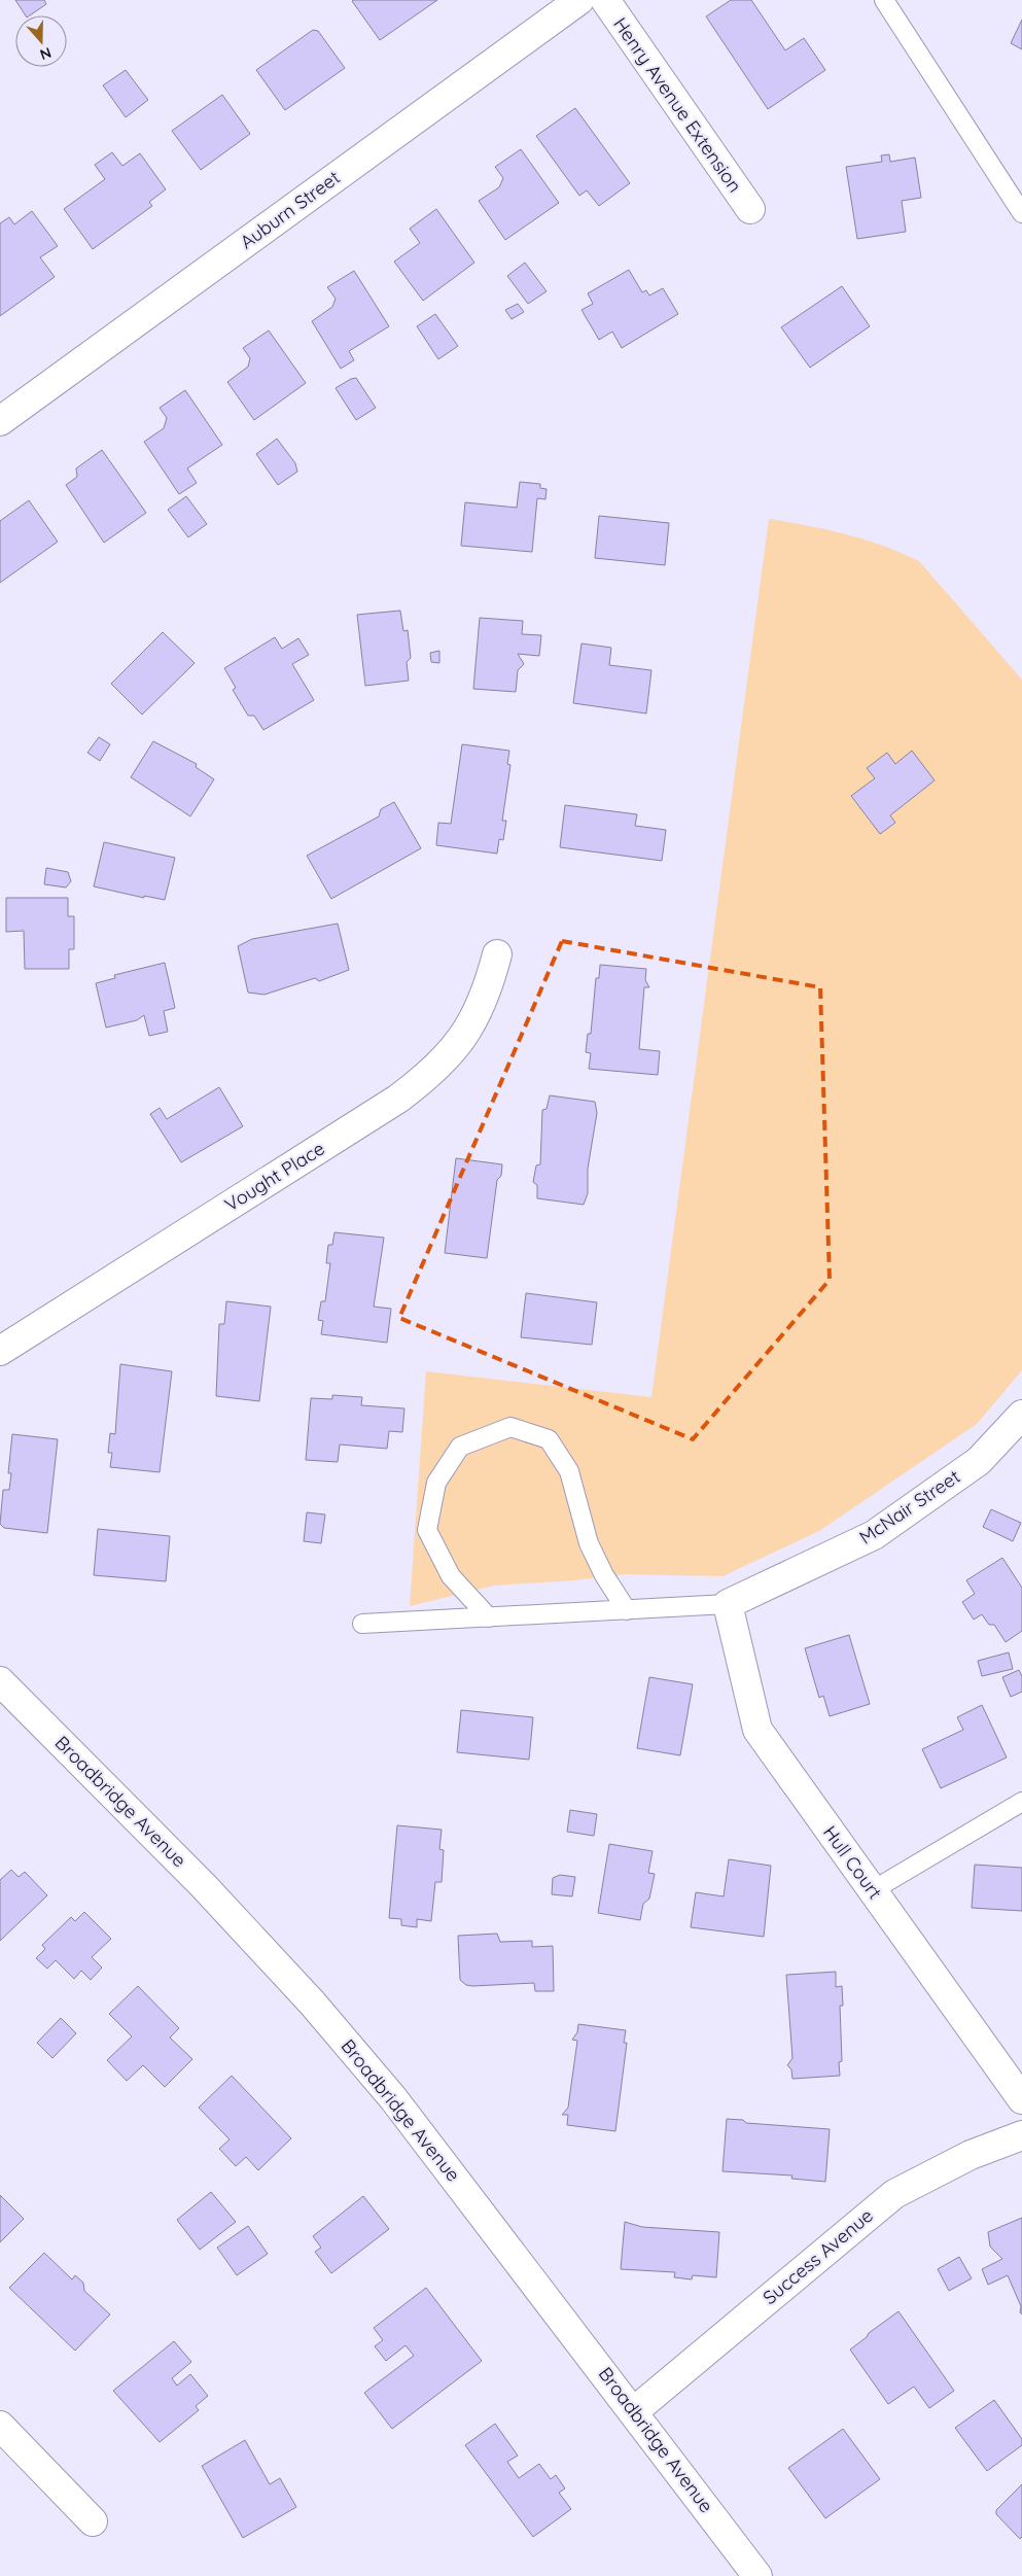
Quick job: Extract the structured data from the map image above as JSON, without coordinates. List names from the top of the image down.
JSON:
{
  "streets": {
    "street": [
      "Henry Avenue Extension",
      "Auburn Street",
      "Vought Place",
      "McNair Street",
      "Broadbridge Avenue",
      "Hull Court",
      "Success Avenue"
    ]
  },
  "crossings": [
    ["McNair Street", "Hull Court"],
    ["Broadbridge Avenue", "Success Avenue"]
  ],
  "north": "bottom"
}
